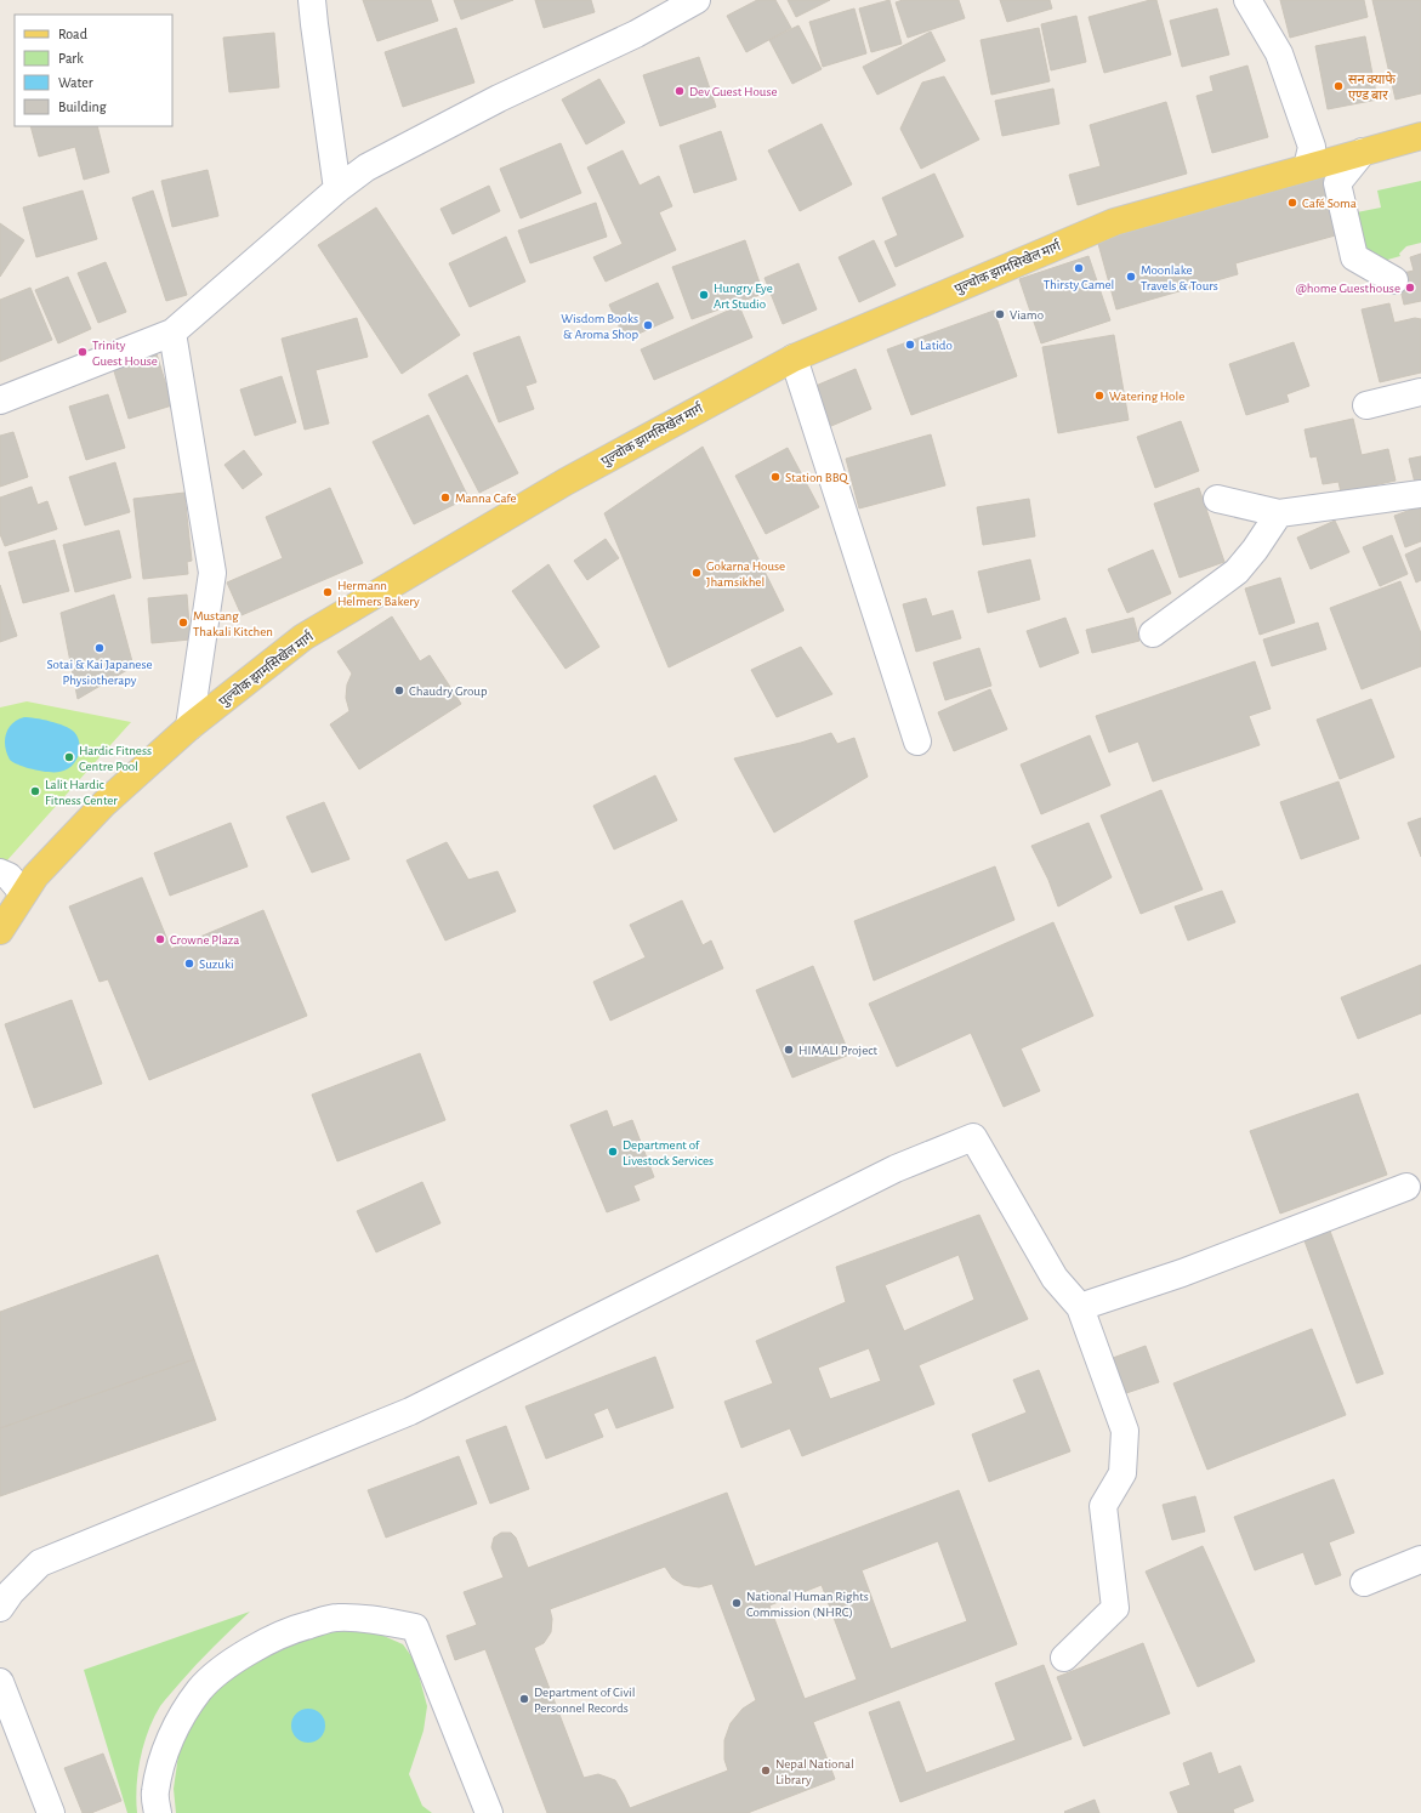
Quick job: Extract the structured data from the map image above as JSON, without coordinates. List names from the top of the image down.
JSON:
{
  "streets": {
    "main road": ["पुल्चोक झामसिखेल मार्ग"]
  },
  "places": [
    "सन क्याफे एण्ड बार",
    "Dev Guest House",
    "Café Soma",
    "Thirsty Camel",
    "Moonlake Travels & Tours",
    "@home Guesthouse",
    "Hungry Eye Art Studio",
    "Viamo",
    "Wisdom Books & Aroma Shop",
    "Latido",
    "Trinity Guest House",
    "Watering Hole",
    "Station BBQ",
    "Manna Cafe",
    "Gokarna House Jhamsikhel",
    "Hermann Helmers Bakery",
    "Mustang Thakali Kitchen",
    "Sotai & Kai Japanese Physiotherapy",
    "Chaudry Group",
    "Hardic Fitness Centre Pool",
    "Lalit Hardic Fitness Center",
    "Crowne Plaza",
    "Suzuki",
    "HIMALI Project",
    "Department of Livestock Services",
    "National Human Rights Commission (NHRC)",
    "Department of Civil Personnel Records",
    "Nepal National Library"
  ],
  "legend": [
    "Road",
    "Park",
    "Water",
    "Building"
  ]
}
